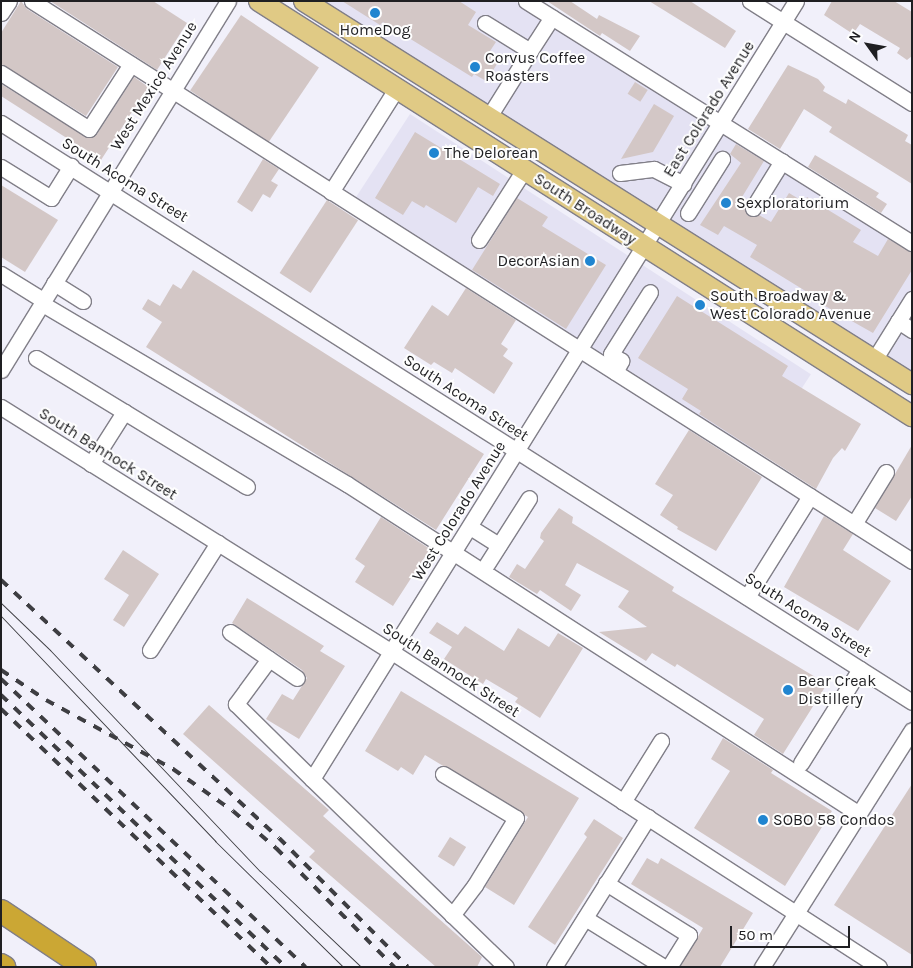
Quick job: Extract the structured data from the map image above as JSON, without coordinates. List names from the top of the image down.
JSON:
{
  "streets": {
    "main road": ["South Broadway"],
    "street": [
      "West Mexico Avenue",
      "East Colorado Avenue",
      "South Acoma Street",
      "South Bannock Street",
      "West Colorado Avenue"
    ]
  },
  "crossings": [
    ["West Mexico Avenue", "South Acoma Street"],
    ["East Colorado Avenue", "South Broadway"],
    ["East Colorado Avenue", "West Colorado Avenue"],
    ["South Acoma Street", "West Colorado Avenue"],
    ["South Broadway", "West Colorado Avenue"],
    ["South Bannock Street", "West Colorado Avenue"]
  ],
  "places": [
    "HomeDog",
    "Corvus Coffee Roasters",
    "The Delorean",
    "Sexploratorium",
    "DecorAsian",
    "South Broadway & West Colorado Avenue",
    "Bear Creak Distillery",
    "SOBO 58 Condos"
  ],
  "scale_bar": "50 m",
  "north": "top left"
}
